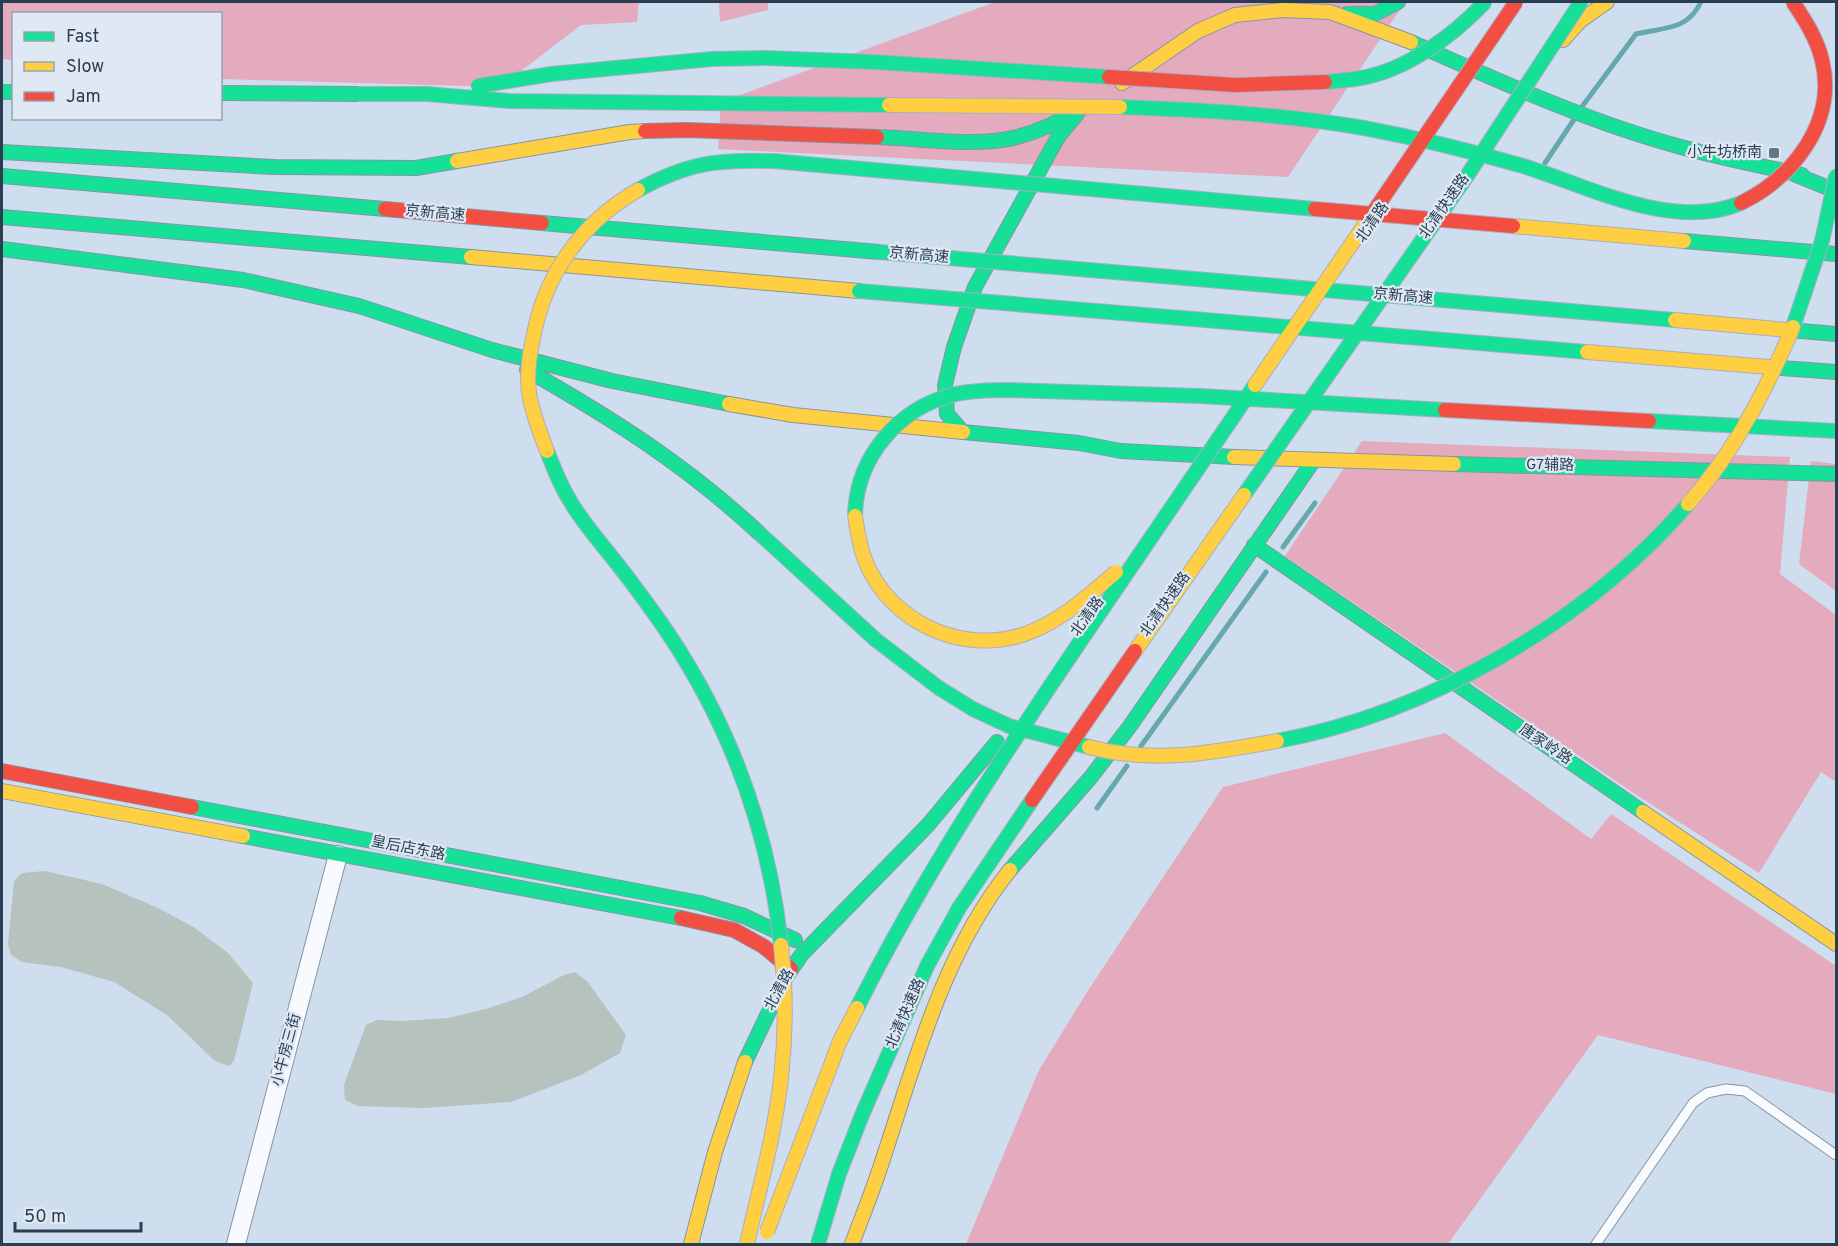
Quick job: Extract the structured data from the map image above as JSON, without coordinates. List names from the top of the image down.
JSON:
{
  "streets": {
    "main road": [
      "北清快速路",
      "京新高速",
      "北清路",
      "G7辅路",
      "唐家岭路",
      "皇后店东路"
    ],
    "street": ["小牛房三街"]
  },
  "crossings": [
    ["北清路", "G7辅路"],
    ["北清路", "皇后店东路"],
    ["皇后店东路", "小牛房三街"]
  ],
  "places": {
    "transit": ["小牛坊桥南"]
  },
  "legend": ["Fast", "Slow", "Jam"],
  "scale_bar": "50 m"
}
